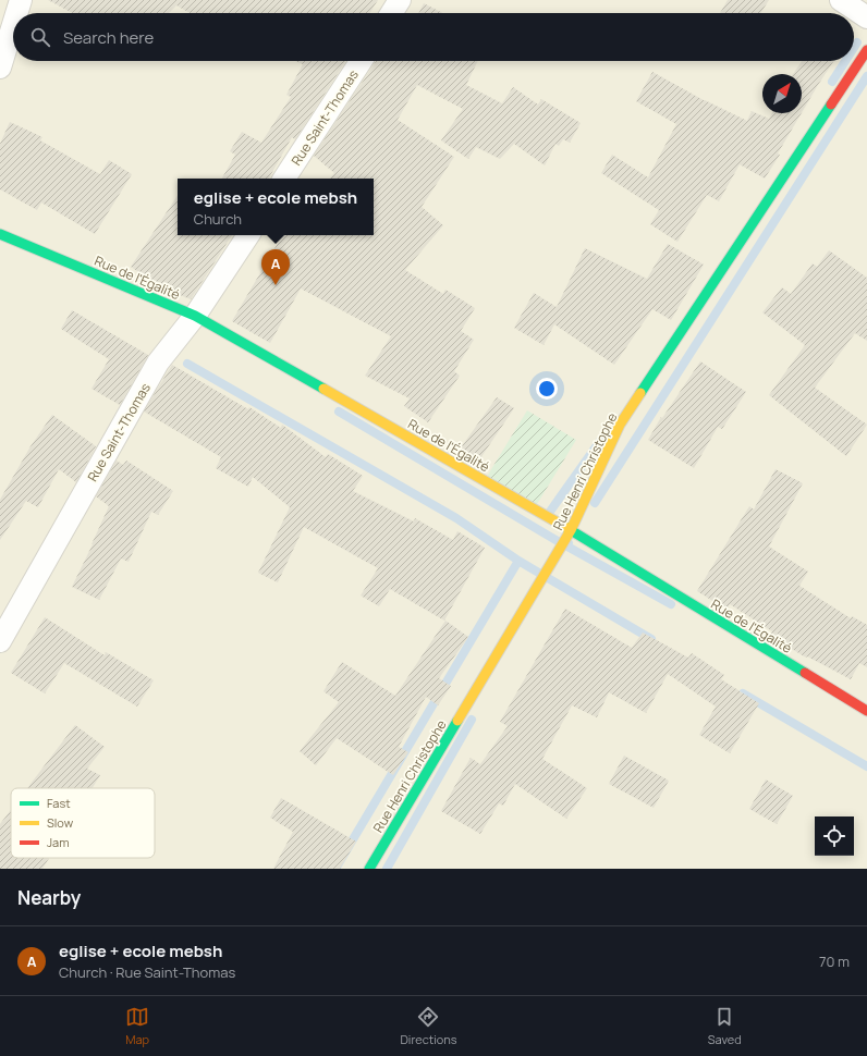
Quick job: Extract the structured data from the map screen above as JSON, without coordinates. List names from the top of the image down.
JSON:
{
  "streets": {
    "street": ["Rue Saint-Thomas", "Rue de l'Égalité", "Rue Henri Christophe"]
  },
  "crossings": [
    ["Rue Saint-Thomas", "Rue de l'Égalité"],
    ["Rue de l'Égalité", "Rue Henri Christophe"]
  ],
  "legend": ["Fast", "Slow", "Jam"],
  "north": "top right",
  "page": {
    "search": "Search here",
    "popup": ["eglise + ecole mebsh", "Church"],
    "pins": "A",
    "heading": "Nearby",
    "list": [
      {
        "mark": "A",
        "name": "eglise + ecole mebsh",
        "note": "Church · Rue Saint-Thomas",
        "value": "70 m"
      }
    ],
    "nav": ["Map", "Directions", "Saved"]
  }
}
